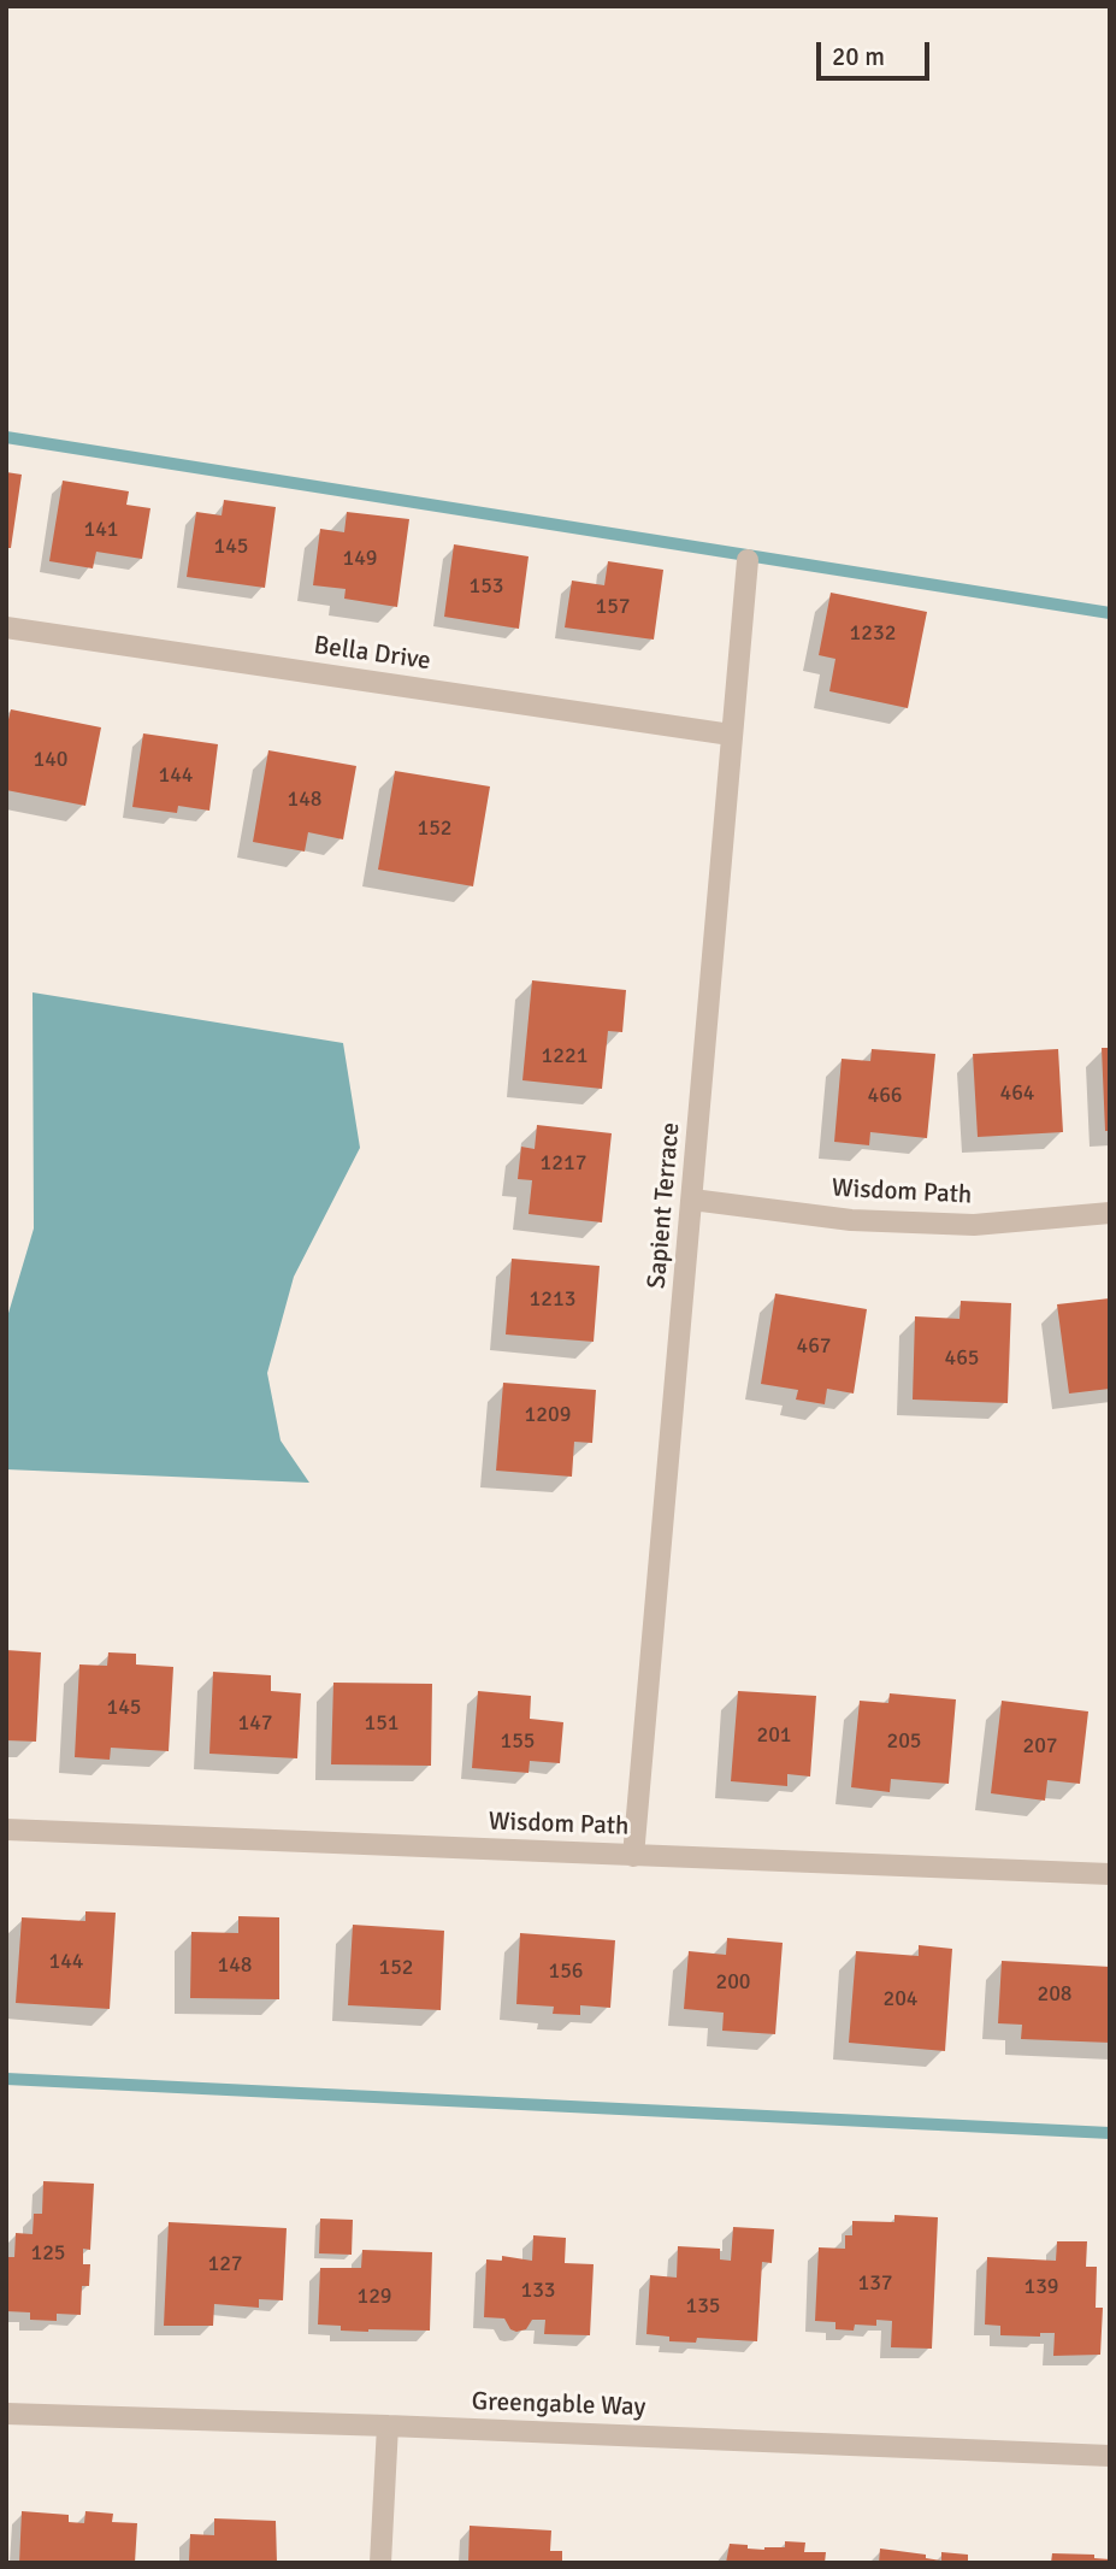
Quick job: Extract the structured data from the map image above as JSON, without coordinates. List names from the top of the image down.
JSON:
{
  "streets": {
    "street": [
      "Bella Drive",
      "Wisdom Path",
      "Sapient Terrace",
      "Greengable Way"
    ]
  },
  "crossings": [
    ["Bella Drive", "Sapient Terrace"],
    ["Wisdom Path", "Sapient Terrace"]
  ],
  "house_numbers": [
    "141",
    "145",
    "149",
    "153",
    "157",
    "1232",
    "140",
    "144",
    "148",
    "152",
    "1221",
    "464",
    "466",
    "1217",
    "1213",
    "467",
    "465",
    "1209",
    "145",
    "147",
    "151",
    "201",
    "155",
    "205",
    "207",
    "144",
    "148",
    "152",
    "156",
    "200",
    "208",
    "204",
    "125",
    "127",
    "137",
    "139",
    "133",
    "129",
    "135"
  ],
  "scale_bar": "20 m"
}
